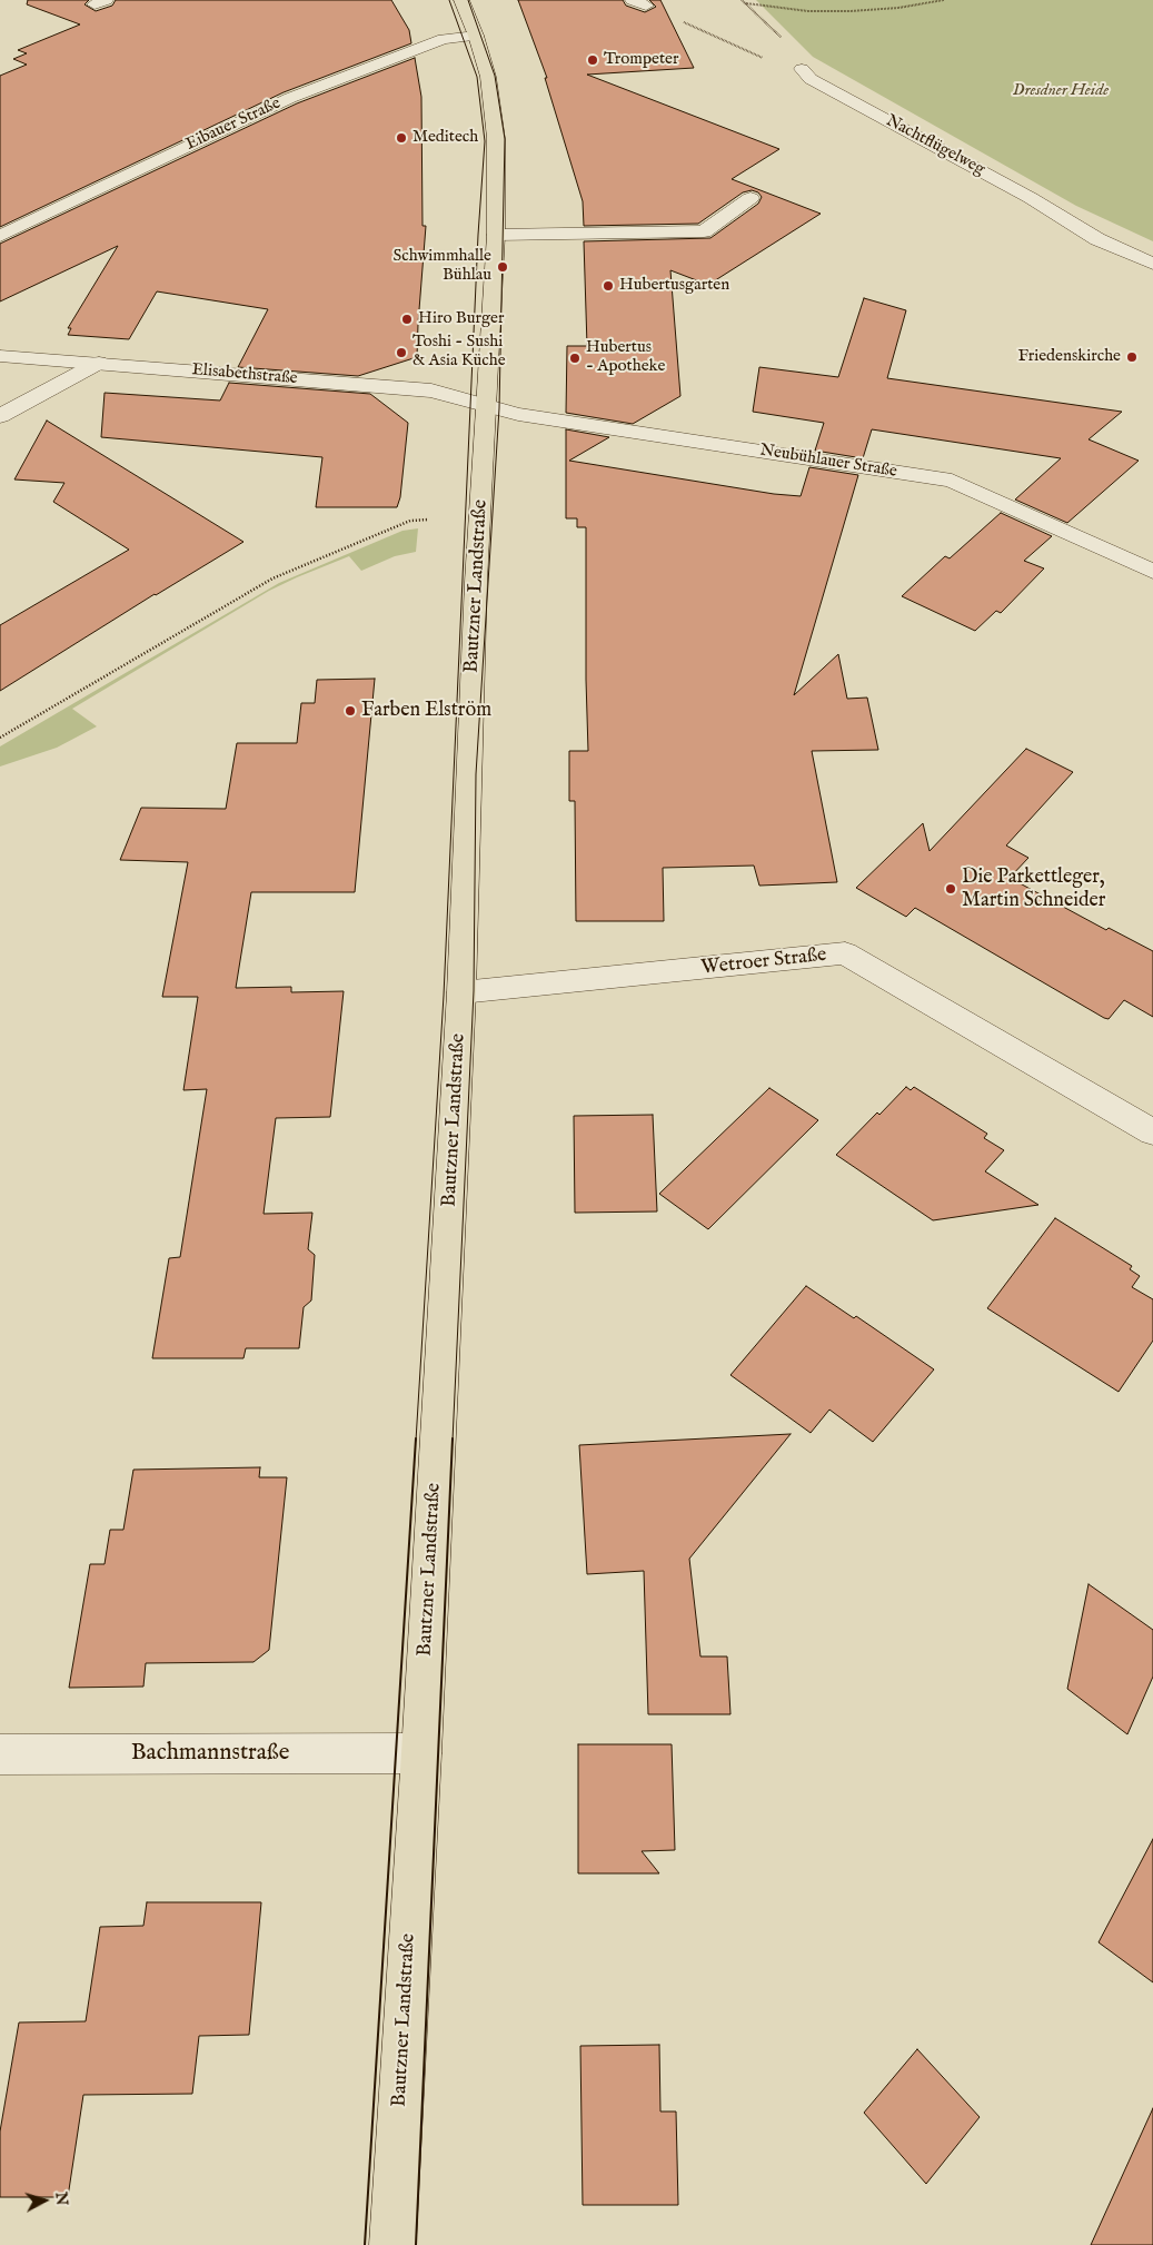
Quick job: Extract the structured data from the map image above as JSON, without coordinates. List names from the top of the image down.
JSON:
{
  "streets": {
    "main road": ["Bautzner Landstraße"],
    "street": [
      "Eibauer Straße",
      "Nachtflügelweg",
      "Elisabethstraße",
      "Neubühlauer Straße",
      "Wetroer Straße",
      "Bachmannstraße"
    ]
  },
  "crossings": [
    ["Eibauer Straße", "Bautzner Landstraße"],
    ["Elisabethstraße", "Neubühlauer Straße"],
    ["Elisabethstraße", "Bautzner Landstraße"],
    ["Neubühlauer Straße", "Bautzner Landstraße"],
    ["Bautzner Landstraße", "Wetroer Straße"],
    ["Bautzner Landstraße", "Bachmannstraße"]
  ],
  "parks": ["Dresdner Heide"],
  "places": [
    "Trompeter",
    "Meditech",
    "Schwimmhalle Bühlau",
    "Hubertusgarten",
    "Hiro Burger",
    "Toshi - Sushi & Asia Küche",
    "Friedenskirche",
    "Hubertus - Apotheke",
    "Farben Elström",
    "Die Parkettleger, Martin Schneider"
  ],
  "north": "right"
}
